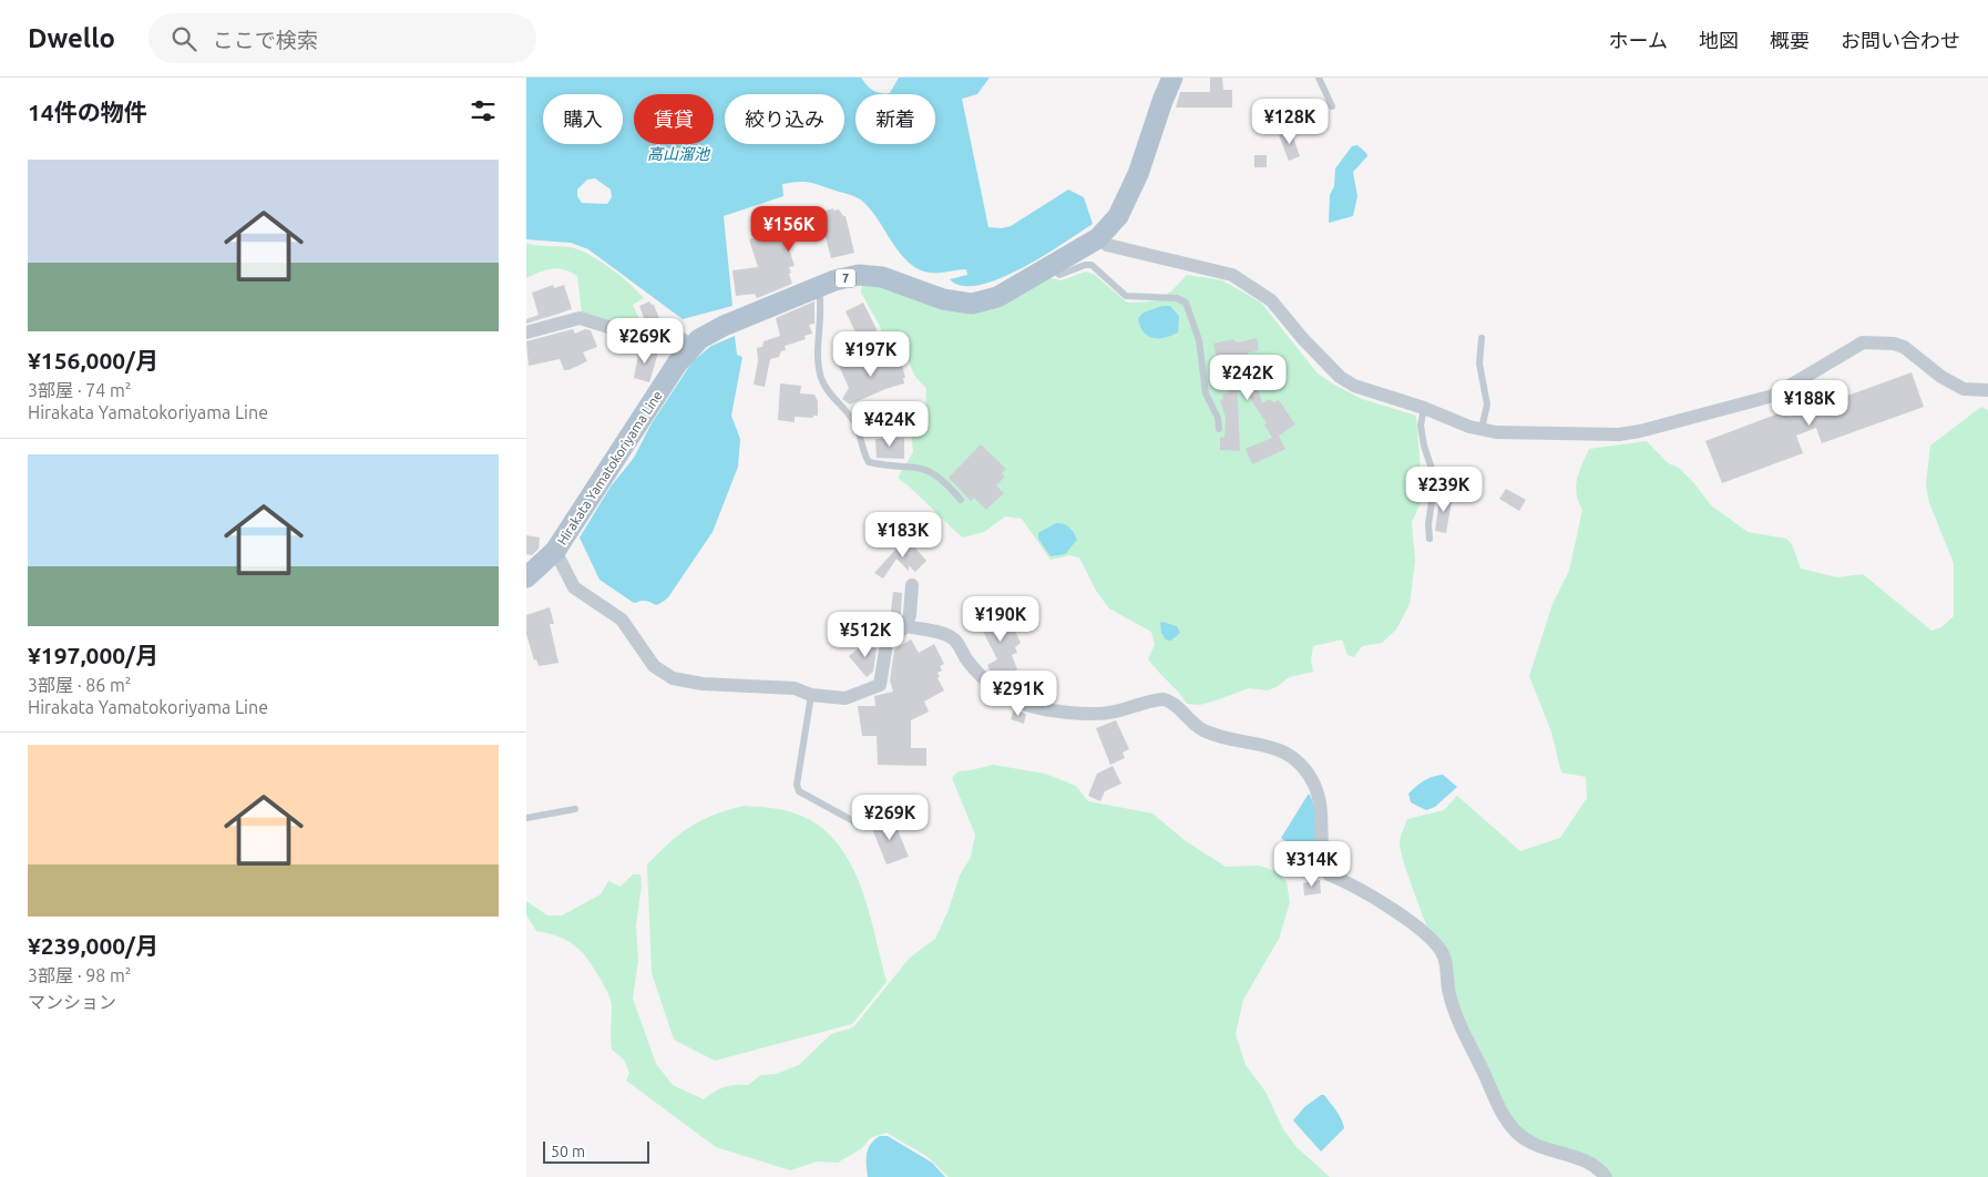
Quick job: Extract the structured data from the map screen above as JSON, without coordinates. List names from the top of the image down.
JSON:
{
  "streets": {
    "main road": ["7", "Hirakata Yamatokoriyama Line"]
  },
  "water": ["高山溜池"],
  "scale_bar": "50 m",
  "page": {
    "header": "Dwello",
    "search": "ここで検索",
    "nav": [
      "ホーム",
      "地図",
      "概要",
      "お問い合わせ"
    ],
    "heading": "14件の物件",
    "chip": [
      "購入",
      "賃貸",
      "絞り込み",
      "新着"
    ],
    "price": [
      "¥128K",
      "¥156K",
      "¥269K",
      "¥197K",
      "¥242K",
      "¥188K",
      "¥424K",
      "¥239K",
      "¥183K",
      "¥190K",
      "¥512K",
      "¥291K",
      "¥269K",
      "¥314K"
    ],
    "list": [
      {
        "name": "¥156,000/月",
        "note": "3部屋 · 74 m² · Hirakata Yamatokoriyama Line"
      },
      {
        "name": "¥197,000/月",
        "note": "3部屋 · 86 m² · Hirakata Yamatokoriyama Line"
      },
      {
        "name": "¥239,000/月",
        "note": "3部屋 · 98 m² · マンション"
      }
    ],
    "scale": "50 m"
  }
}
